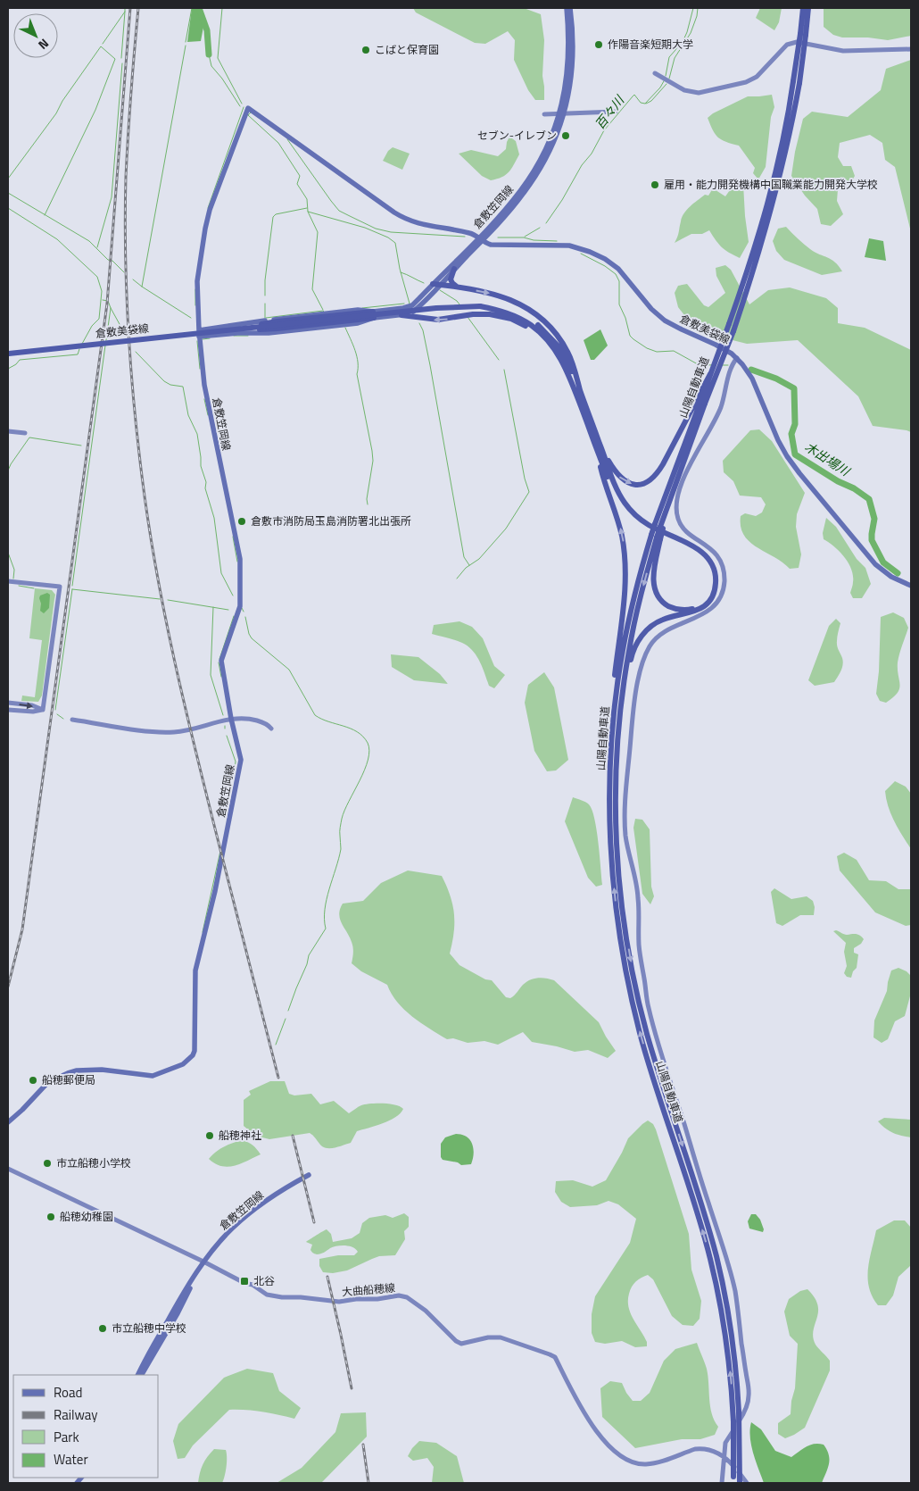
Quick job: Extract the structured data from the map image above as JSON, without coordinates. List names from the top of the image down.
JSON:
{
  "streets": {
    "highway": ["倉敷美袋線", "山陽自動車道"],
    "main road": ["倉敷笠岡線"],
    "street": ["大曲船穂線"]
  },
  "crossings": [
    ["倉敷笠岡線", "倉敷美袋線"],
    ["倉敷笠岡線", "大曲船穂線"]
  ],
  "water": ["百々川", "木出場川"],
  "places": {
    "other": [
      "作陽音楽短期大学",
      "こばと保育園",
      "セブン-イレブン",
      "雇用・能力開発機構中国職業能力開発大学校",
      "倉敷市消防局玉島消防署北出張所",
      "船穂郵便局",
      "船穂神社",
      "市立船穂小学校",
      "船穂幼稚園",
      "市立船穂中学校"
    ],
    "transit": ["北谷"]
  },
  "legend": [
    "Road",
    "Railway",
    "Park",
    "Water"
  ],
  "north": "bottom right"
}
